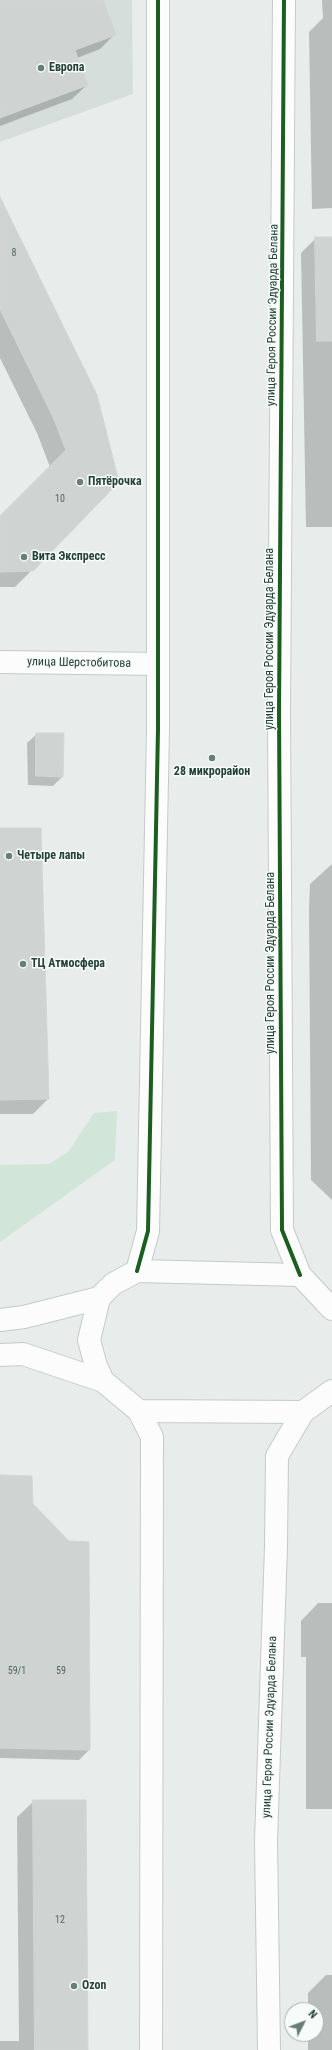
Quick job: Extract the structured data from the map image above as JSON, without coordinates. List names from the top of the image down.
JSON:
{
  "streets": {
    "street": ["улица Героя России Эдуарда Белана", "улица Шерстобитова"]
  },
  "places": [
    "Европа",
    "Пятёрочка",
    "Вита Экспресс",
    "28 микрорайон",
    "Четыре лапы",
    "ТЦ Атмосфера",
    "Ozon"
  ],
  "house_numbers": [
    "8",
    "10",
    "59/1",
    "59",
    "12"
  ],
  "north": "top right"
}
